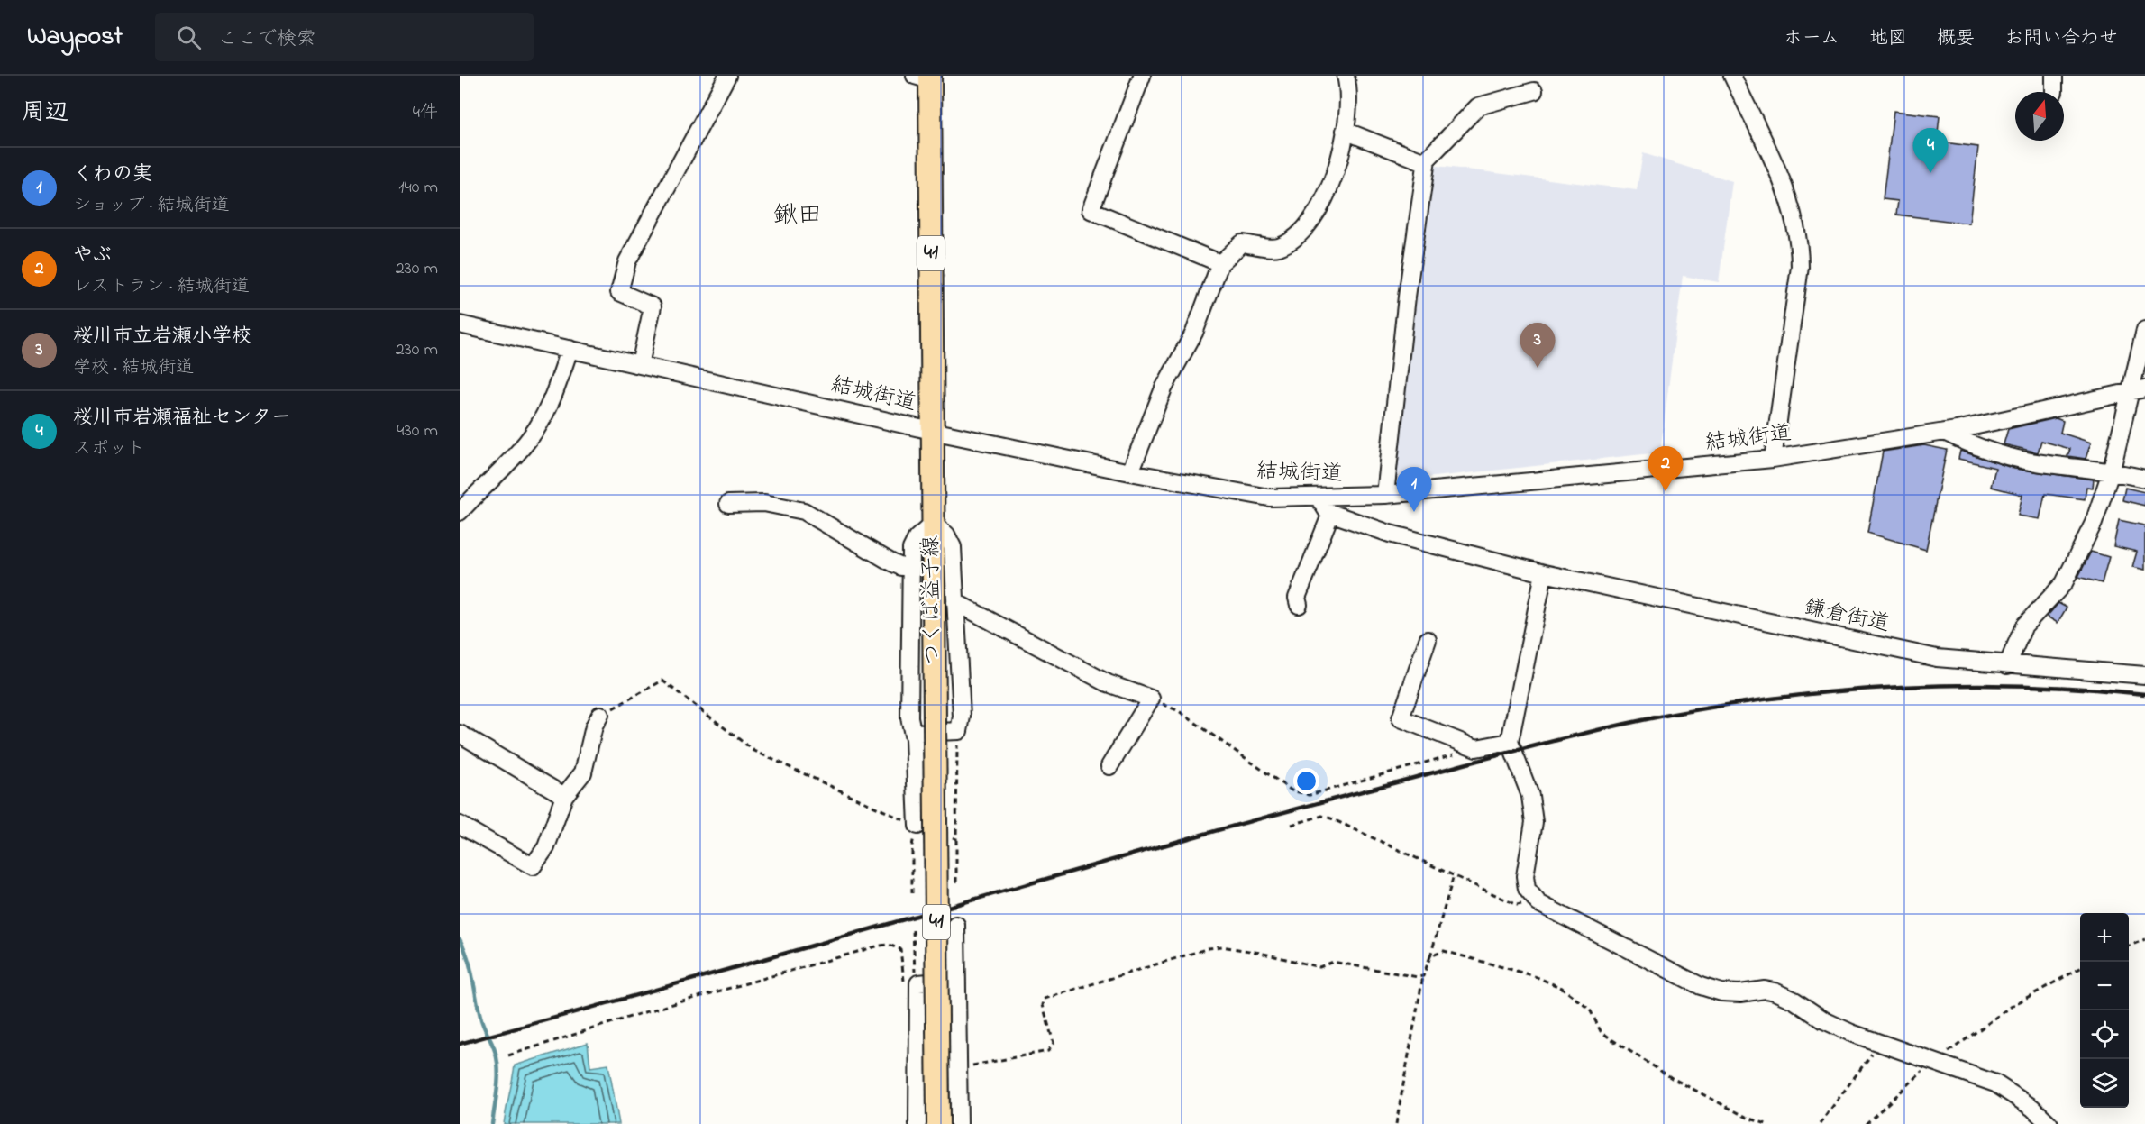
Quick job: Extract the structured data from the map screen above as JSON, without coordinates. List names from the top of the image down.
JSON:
{
  "streets": {
    "main road": ["41", "つくば益子線"],
    "street": ["結城街道", "鎌倉街道"]
  },
  "crossings": [
    ["結城街道", "つくば益子線"]
  ],
  "districts": ["鍬田"],
  "north": "top",
  "page": {
    "header": "Waypost",
    "search": "ここで検索",
    "nav": [
      "ホーム",
      "地図",
      "概要",
      "お問い合わせ"
    ],
    "heading": ["周辺", "4件"],
    "pins": [
      "4",
      "3",
      "2",
      "1"
    ],
    "list": [
      {
        "mark": "1",
        "name": "くわの実",
        "note": "ショップ · 結城街道",
        "value": "140 m"
      },
      {
        "mark": "2",
        "name": "やぶ",
        "note": "レストラン · 結城街道",
        "value": "230 m"
      },
      {
        "mark": "3",
        "name": "桜川市立岩瀬小学校",
        "note": "学校 · 結城街道",
        "value": "230 m"
      },
      {
        "mark": "4",
        "name": "桜川市岩瀬福祉センター",
        "note": "スポット",
        "value": "430 m"
      }
    ],
    "map_buttons": ["+", "−"]
  }
}
